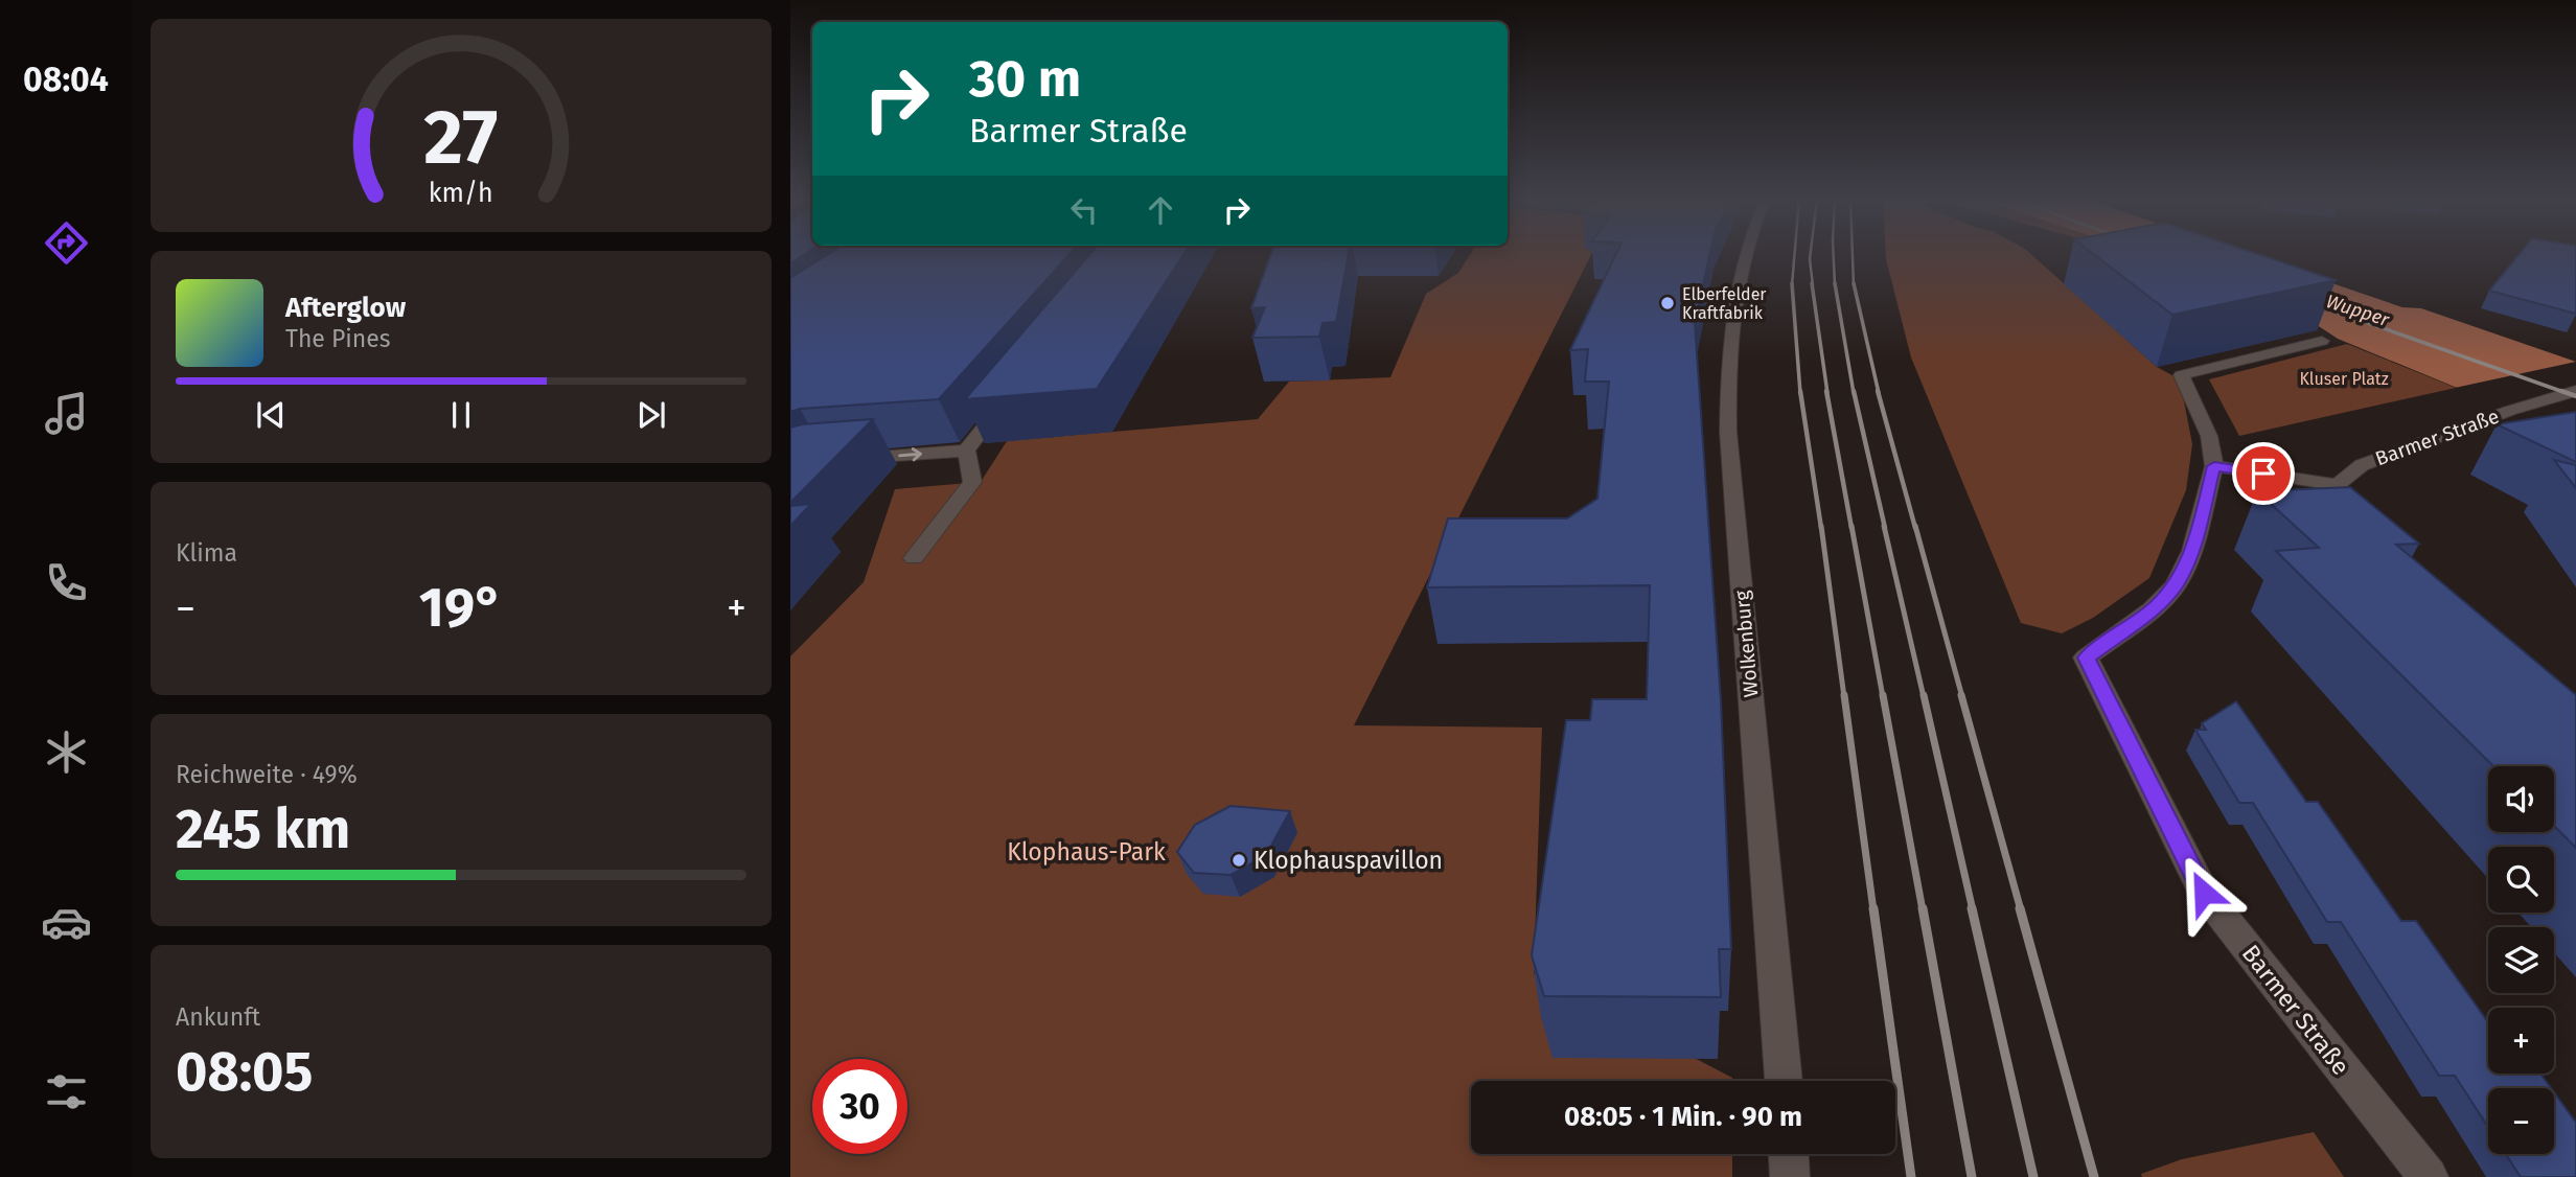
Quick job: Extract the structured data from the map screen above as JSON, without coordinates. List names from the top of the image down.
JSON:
{
  "streets": {
    "street": ["Barmer Straße", "Wolkenburg"]
  },
  "water": ["Wupper"],
  "parks": ["Kluser Platz", "Klophaus-Park"],
  "places": ["Elberfelder Kraftfabrik", "Klophauspavillon"],
  "page": {
    "tabs": "08:04",
    "turn": ["30 m", "Barmer Straße"],
    "song": ["Afterglow", "The Pines"],
    "tile": [
      "Klima",
      ["Reichweite · 49%", "245 km"],
      ["Ankunft", "08:05"]
    ],
    "heat": ["−", "19°", "+"],
    "map_buttons": ["+", "−"],
    "limit": "30",
    "trip": "08:05 · 1 Min. · 90 m",
    "gauge": ["27", "km/h"]
  }
}
